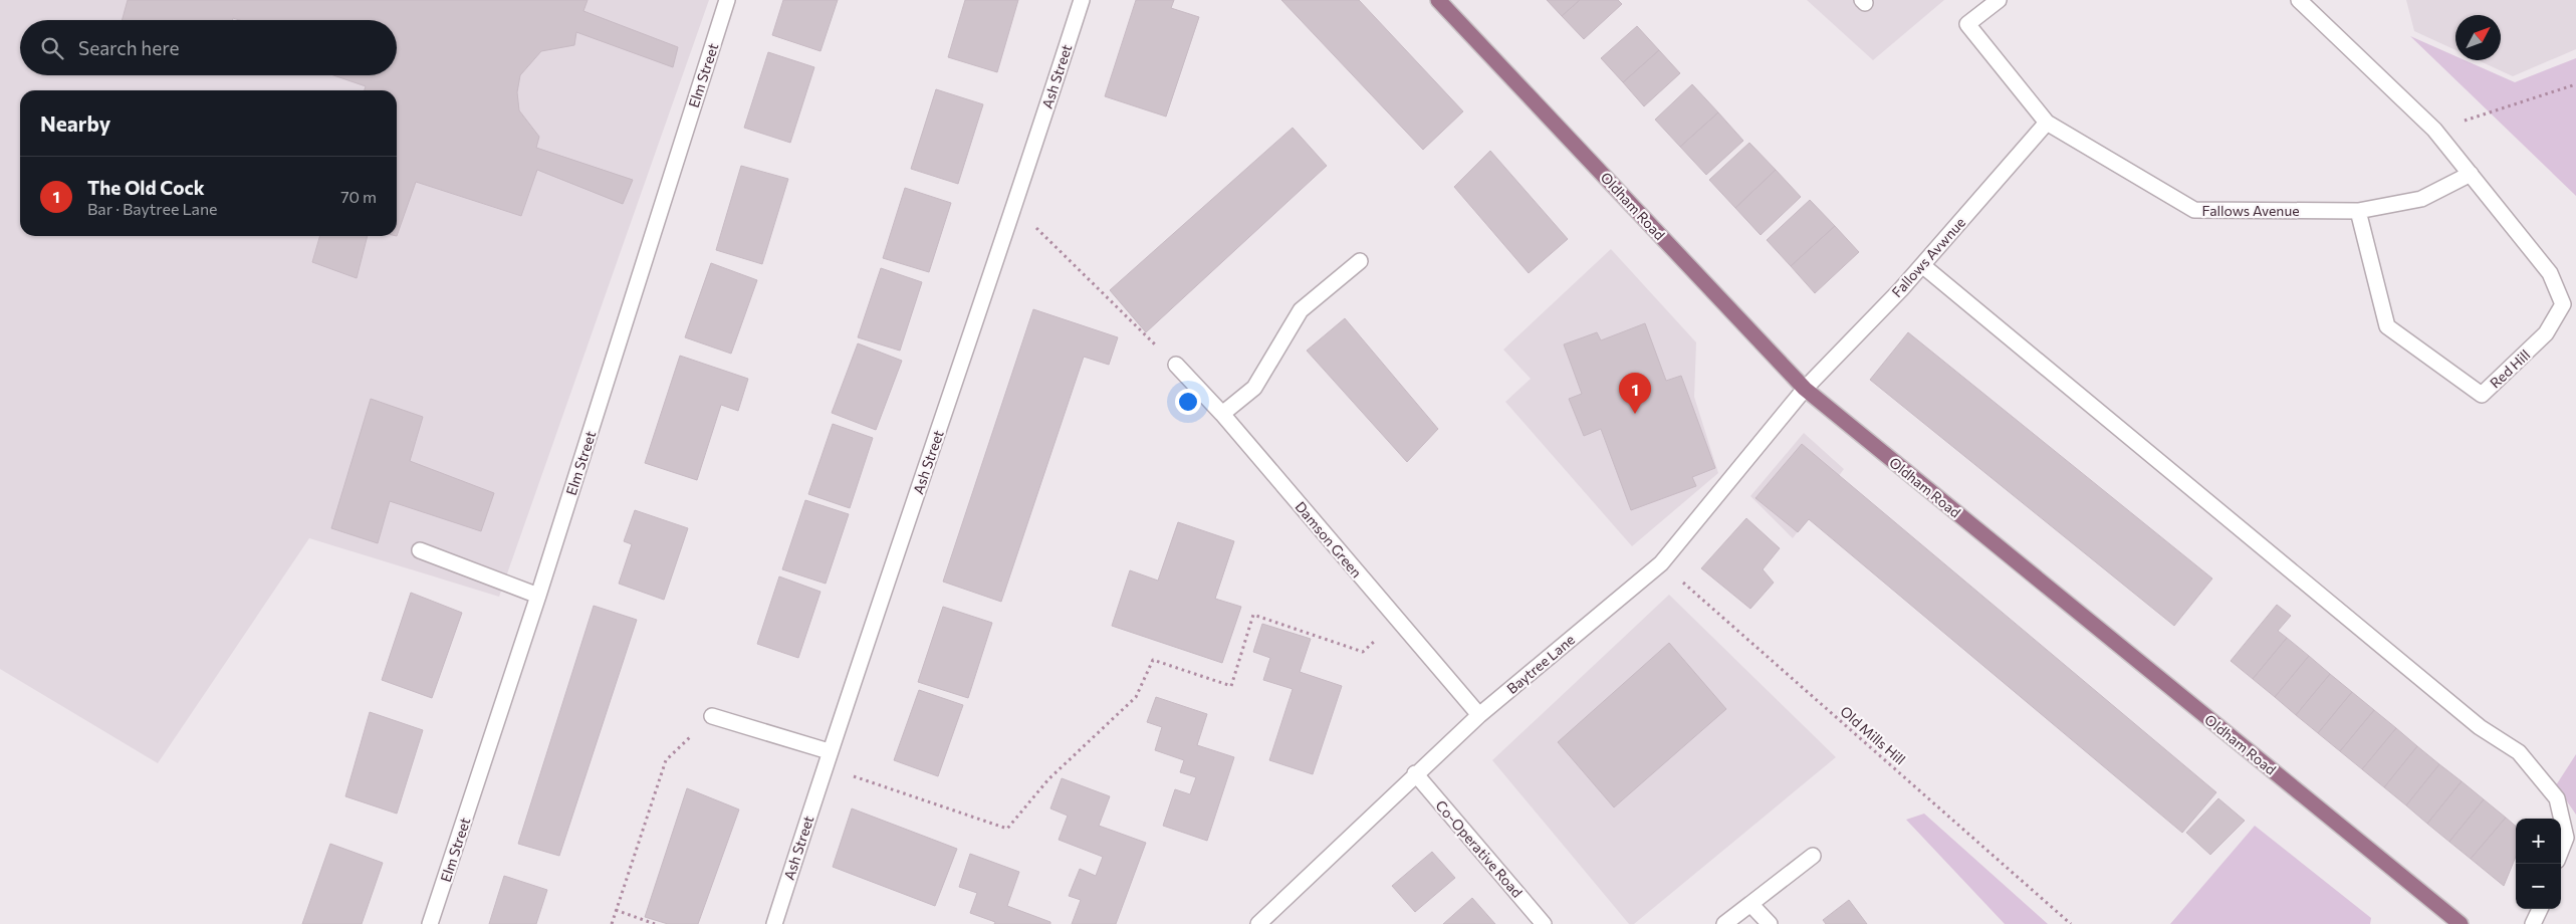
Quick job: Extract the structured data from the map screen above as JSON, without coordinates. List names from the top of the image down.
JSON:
{
  "streets": {
    "main road": ["Oldham Road"],
    "street": [
      "Elm Street",
      "Ash Street",
      "Fallows Avenue",
      "Fallows Avwnue",
      "Red Hill",
      "Damson Green",
      "Baytree Lane",
      "Co-Operative Road"
    ],
    "path": ["Old Mills Hill"]
  },
  "crossings": [
    ["Oldham Road", "Fallows Avwnue"],
    ["Oldham Road", "Baytree Lane"],
    ["Fallows Avenue", "Fallows Avwnue"],
    ["Fallows Avenue", "Red Hill"],
    ["Fallows Avwnue", "Baytree Lane"],
    ["Damson Green", "Baytree Lane"],
    ["Baytree Lane", "Old Mills Hill"],
    ["Baytree Lane", "Co-Operative Road"]
  ],
  "north": "top right",
  "page": {
    "search": "Search here",
    "heading": "Nearby",
    "list": [
      {
        "mark": "1",
        "name": "The Old Cock",
        "note": "Bar · Baytree Lane",
        "value": "70 m"
      }
    ],
    "pins": "1",
    "map_buttons": ["+", "−"]
  }
}
